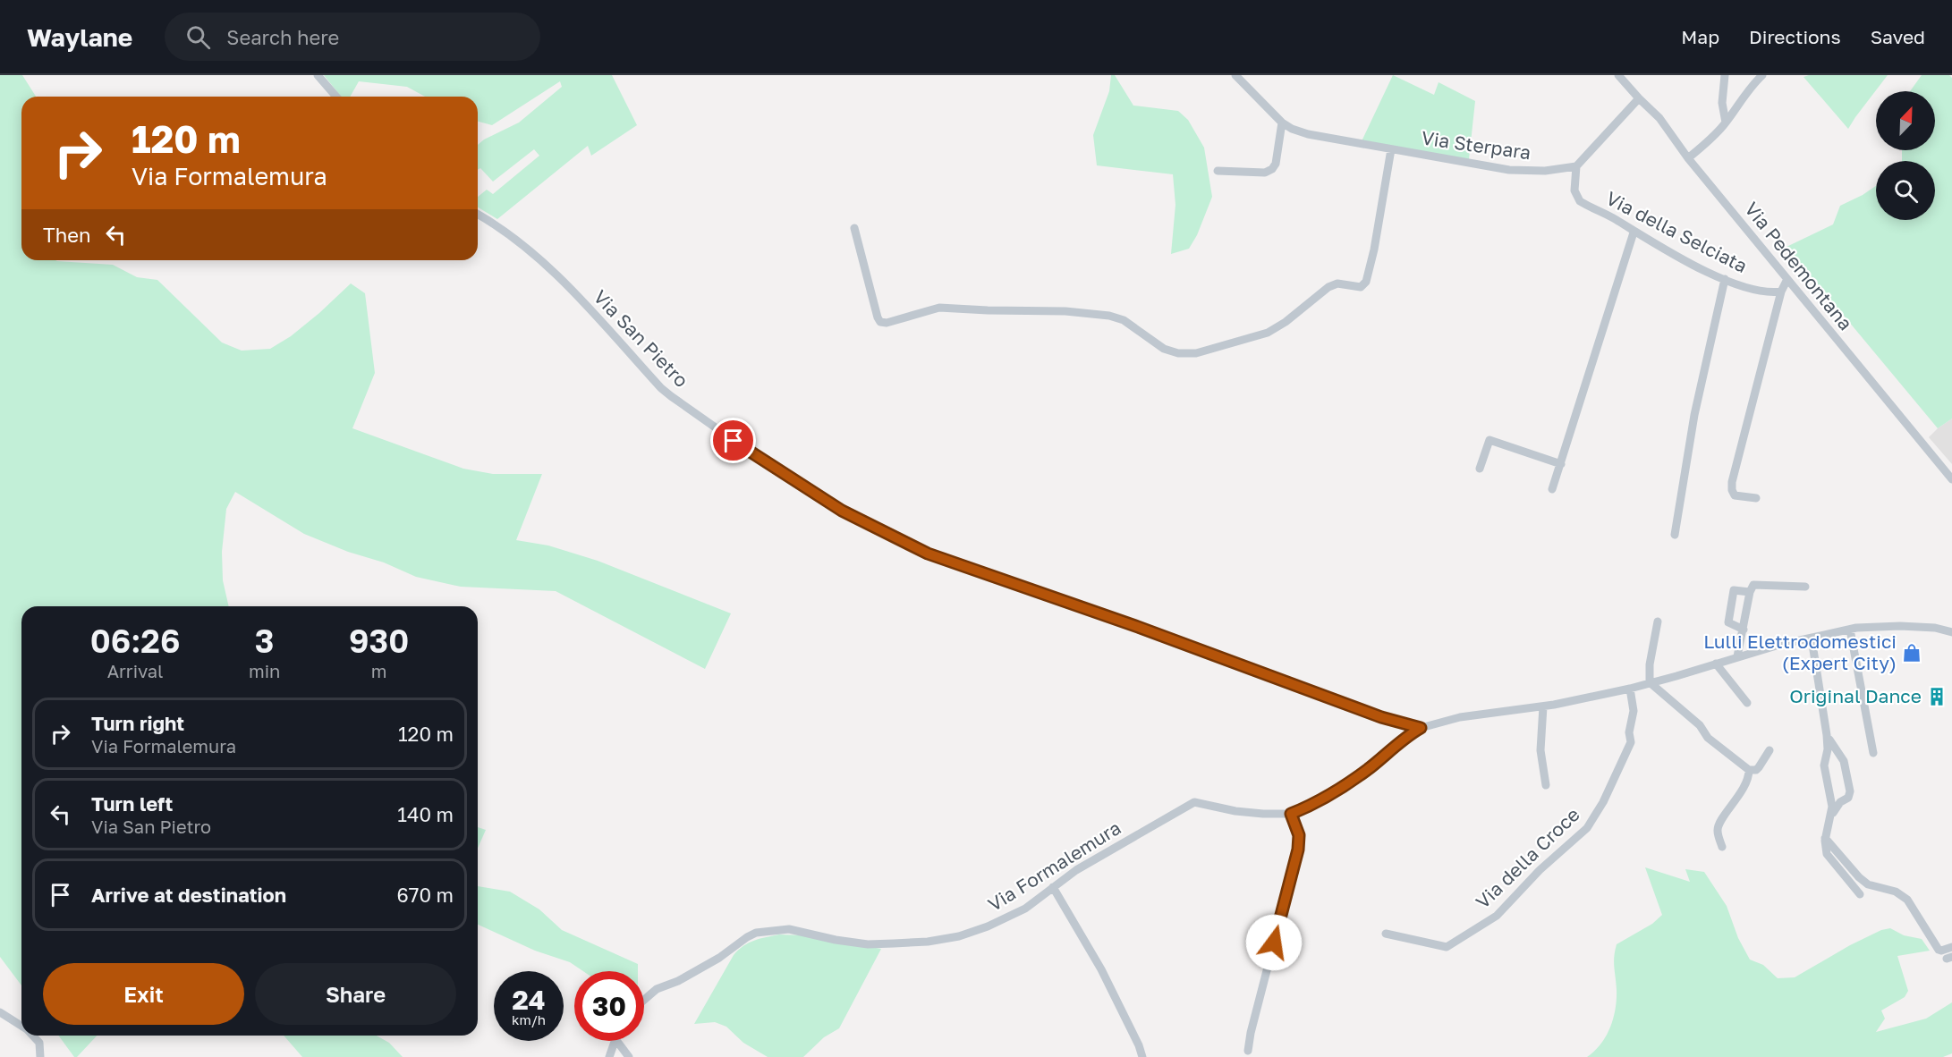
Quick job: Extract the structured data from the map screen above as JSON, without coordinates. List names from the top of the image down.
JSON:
{
  "streets": {
    "street": [
      "Via Sterpara",
      "Via della Selciata",
      "Via Pedemontana",
      "Via San Pietro",
      "Via della Croce",
      "Via Formalemura"
    ]
  },
  "crossings": [
    ["Via Sterpara", "Via della Selciata"],
    ["Via San Pietro", "Via Formalemura"]
  ],
  "places": {
    "shop": ["Lulli Elettrodomestici (Expert City)"],
    "building": ["Original Dance"]
  },
  "north": "top right",
  "page": {
    "header": "Waylane",
    "search": "Search here",
    "nav": ["Map", "Directions", "Saved"],
    "turn": ["120 m", "Via Formalemura"],
    "then": "Then",
    "eta": [
      "06:26",
      "Arrival",
      "3",
      "min",
      "930",
      "m"
    ],
    "list": [
      {
        "name": "Turn right",
        "note": "Via Formalemura",
        "value": "120 m"
      },
      {
        "name": "Turn left",
        "note": "Via San Pietro",
        "value": "140 m"
      },
      {
        "name": "Arrive at destination",
        "value": "670 m"
      }
    ],
    "buttons": ["Exit", "Share"],
    "speed": "24 km/h",
    "limit": "30"
  }
}
